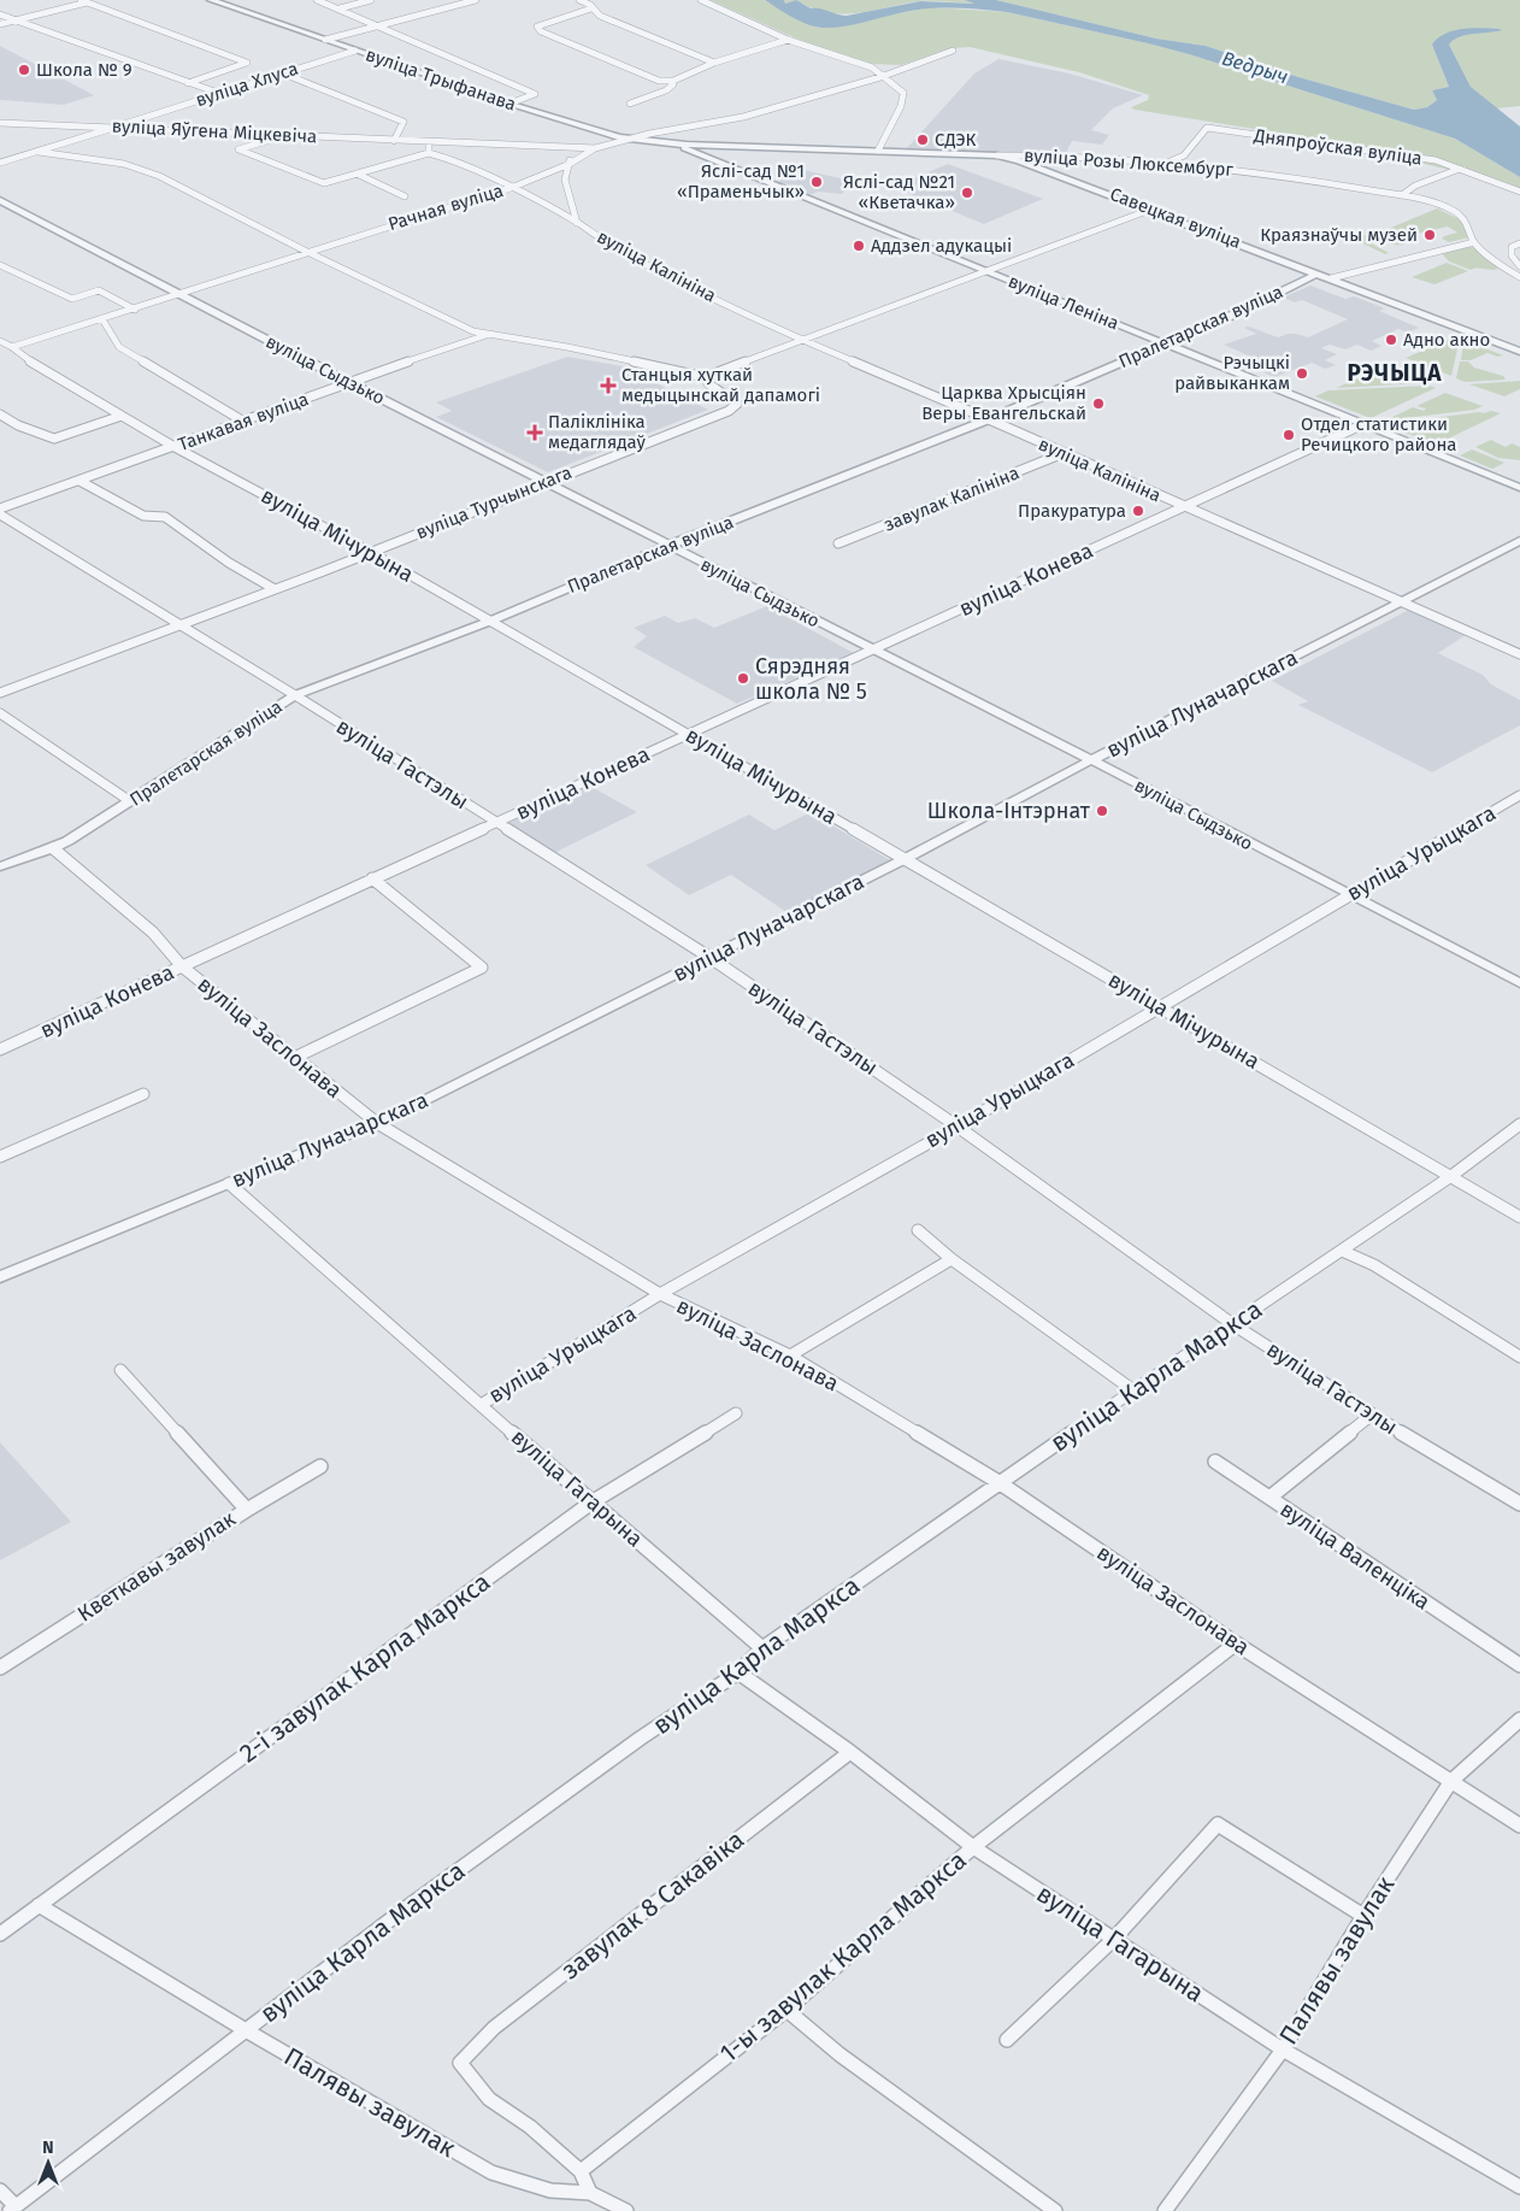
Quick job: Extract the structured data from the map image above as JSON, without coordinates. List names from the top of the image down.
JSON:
{
  "streets": {
    "street": [
      "вуліца Трыфанава",
      "вуліца Хлуса",
      "вуліца Яўгена Міцкевіча",
      "Дняпроўская вуліца",
      "вуліца Розы Люксембург",
      "Рачная вуліца",
      "Савецкая вуліца",
      "вуліца Калініна",
      "вуліца Леніна",
      "Пралетарская вуліца",
      "вуліца Сыдзько",
      "Танкавая вуліца",
      "завулак Калініна",
      "вуліца Турчынскага",
      "вуліца Мічурына",
      "вуліца Конева",
      "вуліца Луначарскага",
      "вуліца Гастэлы",
      "вуліца Урыцкага",
      "вуліца Заслонава",
      "вуліца Карла Маркса",
      "вуліца Гагарына",
      "вуліца Валенціка",
      "Кветкавы завулак",
      "2-і завулак Карла Маркса",
      "завулак 8 Сакавіка",
      "1-ы завулак Карла Маркса",
      "Палявы завулак"
    ]
  },
  "crossings": [
    ["вуліца Трыфанава", "вуліца Хлуса"],
    ["вуліца Трыфанава", "вуліца Розы Люксембург"],
    ["вуліца Трыфанава", "Рачная вуліца"],
    ["вуліца Трыфанава", "вуліца Леніна"],
    ["вуліца Хлуса", "вуліца Яўгена Міцкевіча"],
    ["вуліца Хлуса", "Танкавая вуліца"],
    ["вуліца Яўгена Міцкевіча", "Рачная вуліца"],
    ["Дняпроўская вуліца", "вуліца Розы Люксембург"],
    ["вуліца Розы Люксембург", "Савецкая вуліца"],
    ["вуліца Розы Люксембург", "вуліца Леніна"],
    ["Рачная вуліца", "вуліца Калініна"],
    ["Рачная вуліца", "вуліца Сыдзько"],
    ["Рачная вуліца", "Танкавая вуліца"],
    ["Рачная вуліца", "вуліца Мічурына"],
    ["Савецкая вуліца", "Пралетарская вуліца"],
    ["вуліца Калініна", "Пралетарская вуліца"],
    ["вуліца Калініна", "завулак Калініна"],
    ["вуліца Калініна", "вуліца Конева"],
    ["вуліца Калініна", "вуліца Луначарскага"],
    ["вуліца Леніна", "Пралетарская вуліца"],
    ["вуліца Леніна", "вуліца Конева"],
    ["Пралетарская вуліца", "вуліца Сыдзько"],
    ["Пралетарская вуліца", "вуліца Мічурына"],
    ["Пралетарская вуліца", "вуліца Гастэлы"],
    ["Пралетарская вуліца", "вуліца Заслонава"],
    ["вуліца Сыдзько", "Танкавая вуліца"],
    ["вуліца Сыдзько", "вуліца Турчынскага"],
    ["вуліца Сыдзько", "вуліца Конева"],
    ["вуліца Сыдзько", "вуліца Луначарскага"],
    ["вуліца Сыдзько", "вуліца Урыцкага"],
    ["Танкавая вуліца", "вуліца Турчынскага"],
    ["Танкавая вуліца", "вуліца Мічурына"],
    ["вуліца Турчынскага", "вуліца Мічурына"],
    ["вуліца Турчынскага", "вуліца Гастэлы"],
    ["вуліца Мічурына", "вуліца Конева"],
    ["вуліца Мічурына", "вуліца Луначарскага"],
    ["вуліца Мічурына", "вуліца Урыцкага"],
    ["вуліца Мічурына", "вуліца Карла Маркса"],
    ["вуліца Конева", "вуліца Гастэлы"],
    ["вуліца Конева", "вуліца Заслонава"],
    ["вуліца Луначарскага", "вуліца Гастэлы"],
    ["вуліца Луначарскага", "вуліца Заслонава"],
    ["вуліца Луначарскага", "вуліца Гагарына"],
    ["вуліца Гастэлы", "вуліца Урыцкага"],
    ["вуліца Гастэлы", "вуліца Карла Маркса"],
    ["вуліца Гастэлы", "вуліца Валенціка"],
    ["вуліца Урыцкага", "вуліца Заслонава"],
    ["вуліца Урыцкага", "вуліца Гагарына"],
    ["вуліца Заслонава", "вуліца Карла Маркса"],
    ["вуліца Заслонава", "1-ы завулак Карла Маркса"],
    ["вуліца Заслонава", "Палявы завулак"],
    ["вуліца Карла Маркса", "вуліца Гагарына"],
    ["вуліца Карла Маркса", "Палявы завулак"],
    ["вуліца Гагарына", "2-і завулак Карла Маркса"],
    ["вуліца Гагарына", "завулак 8 Сакавіка"],
    ["вуліца Гагарына", "1-ы завулак Карла Маркса"],
    ["вуліца Гагарына", "Палявы завулак"],
    ["2-і завулак Карла Маркса", "Палявы завулак"],
    ["завулак 8 Сакавіка", "1-ы завулак Карла Маркса"]
  ],
  "districts": ["РЭЧЫЦА"],
  "water": ["Ведрыч"],
  "places": {
    "other": [
      "Школа № 9",
      "СДЭК",
      "Яслі-сад №1 «Праменьчык»",
      "Яслі-сад №21 «Кветачка»",
      "Краязнаўчы музей",
      "Аддзел адукацыі",
      "Адно акно",
      "Рэчыцкі райвыканкам",
      "Царква Хрысціян Веры Евангельскай",
      "Отдел статистики Речицкого района",
      "Пракуратура",
      "Сярэдняя школа № 5",
      "Школа-Інтэрнат"
    ],
    "health": ["Станцыя хуткай медыцынскай дапамогі", "Паліклініка медаглядаў"]
  },
  "north": "top"
}
